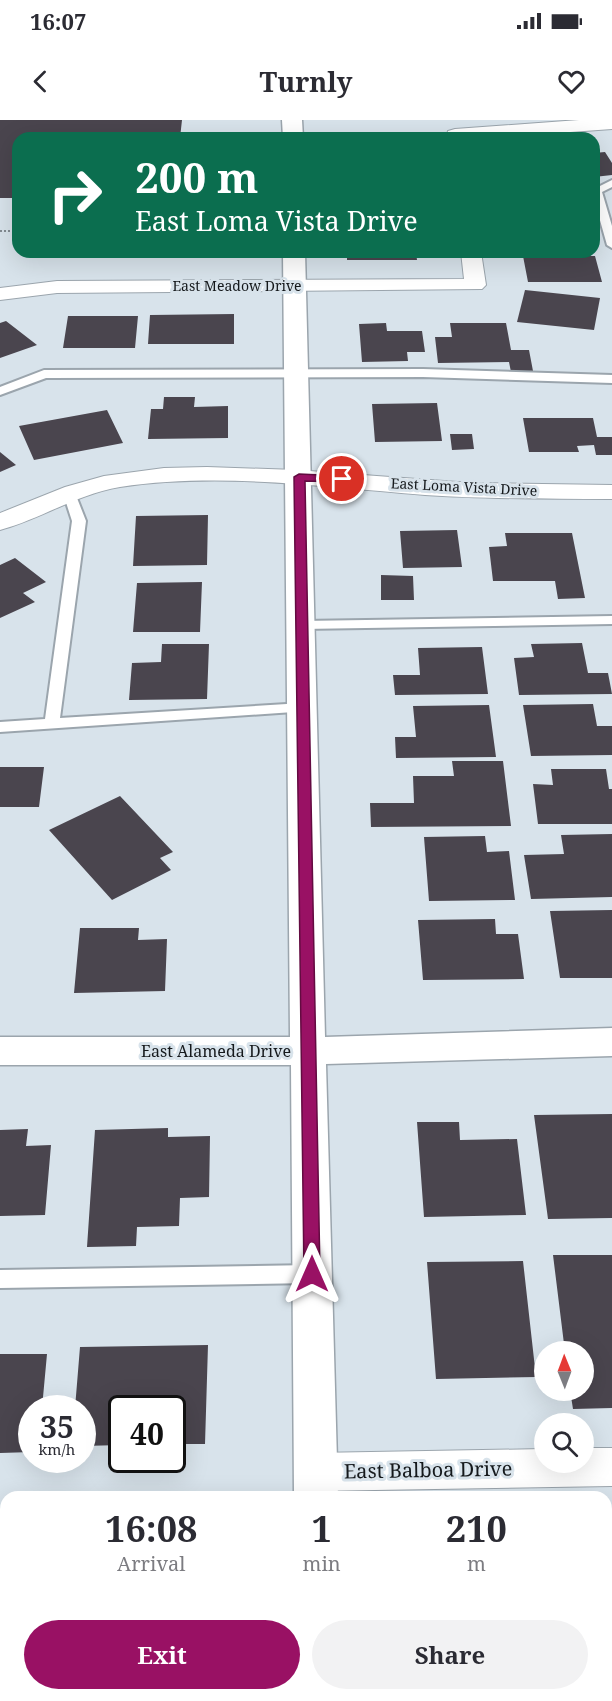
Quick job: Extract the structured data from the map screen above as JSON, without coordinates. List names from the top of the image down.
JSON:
{
  "streets": {
    "street": [
      "East Meadow Drive",
      "East Loma Vista Drive",
      "East Alameda Drive",
      "East Balboa Drive"
    ]
  },
  "north": "top",
  "page": {
    "status": "16:07",
    "header": "Turnly",
    "turn": ["200 m", "East Loma Vista Drive"],
    "speed": "35 km/h",
    "limit": "40",
    "eta": [
      "16:08",
      "Arrival",
      "1",
      "min",
      "210",
      "m"
    ],
    "buttons": ["Exit", "Share"]
  }
}
